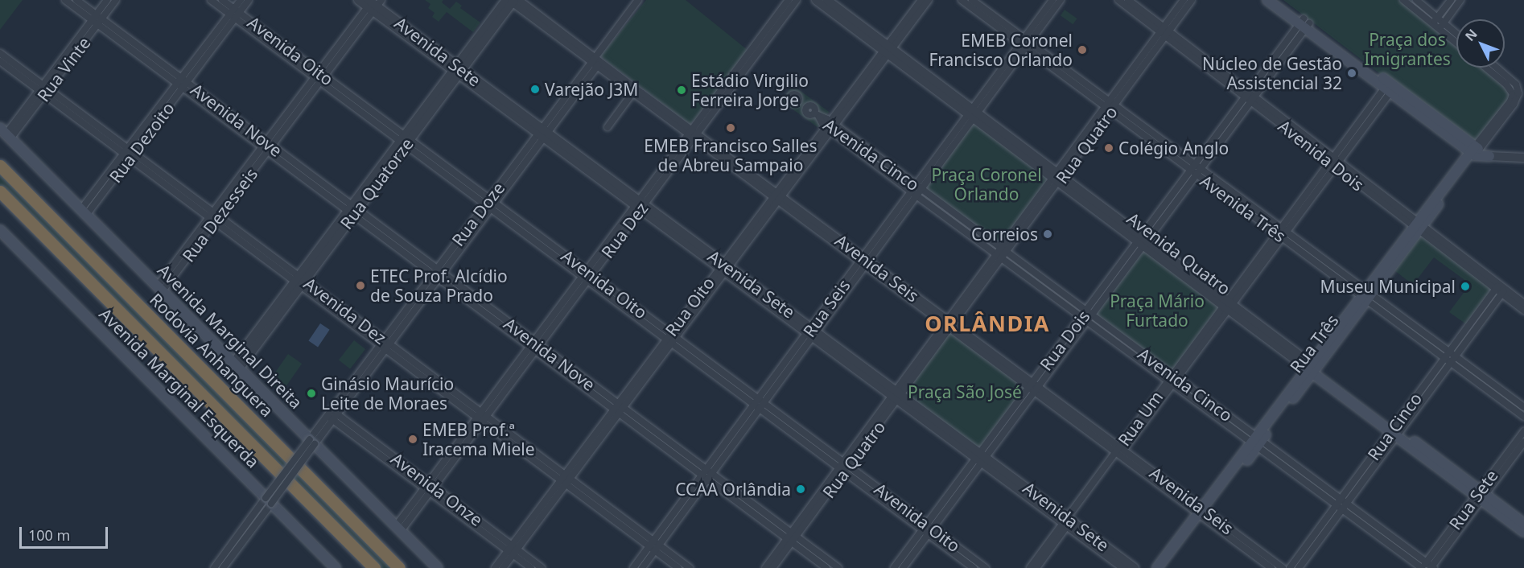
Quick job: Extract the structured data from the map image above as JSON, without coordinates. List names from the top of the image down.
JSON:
{
  "streets": {
    "highway": ["Rodovia Anhanguera"],
    "main road": [
      "Avenida Quatro",
      "Avenida Marginal Direita",
      "Rua Três",
      "Avenida Marginal Esquerda"
    ],
    "street": [
      "Avenida Oito",
      "Avenida Sete",
      "Rua Vinte",
      "Avenida Nove",
      "Rua Dezoito",
      "Rua Quatro",
      "Avenida Cinco",
      "Avenida Dois",
      "Rua Quatorze",
      "Avenida Três",
      "Rua Doze",
      "Rua Dezesseis",
      "Rua Dez",
      "Avenida Seis",
      "Rua Oito",
      "Rua Seis",
      "Avenida Dez",
      "Rua Dois",
      "Rua Um",
      "Rua Cinco",
      "Avenida Onze",
      "Rua Sete"
    ]
  },
  "crossings": [
    ["Avenida Oito", "Rua Dezoito"],
    ["Avenida Oito", "Rua Quatro"],
    ["Avenida Oito", "Rua Quatorze"],
    ["Avenida Oito", "Rua Doze"],
    ["Avenida Oito", "Rua Dezesseis"],
    ["Avenida Oito", "Rua Dez"],
    ["Avenida Oito", "Rua Oito"],
    ["Avenida Oito", "Rua Seis"],
    ["Avenida Oito", "Rua Dois"],
    ["Avenida Sete", "Rua Quatro"],
    ["Avenida Sete", "Rua Quatorze"],
    ["Avenida Sete", "Rua Doze"],
    ["Avenida Sete", "Rua Dezesseis"],
    ["Avenida Sete", "Rua Dez"],
    ["Avenida Sete", "Rua Oito"],
    ["Avenida Sete", "Rua Seis"],
    ["Avenida Sete", "Rua Dois"],
    ["Avenida Sete", "Rua Um"],
    ["Rua Vinte", "Avenida Nove"],
    ["Rua Vinte", "Avenida Dez"],
    ["Rua Vinte", "Avenida Marginal Direita"],
    ["Avenida Nove", "Rua Dezoito"],
    ["Avenida Nove", "Rua Quatro"],
    ["Avenida Nove", "Rua Quatorze"],
    ["Avenida Nove", "Rua Doze"],
    ["Avenida Nove", "Rua Dezesseis"],
    ["Avenida Nove", "Rua Dez"],
    ["Avenida Nove", "Rua Oito"],
    ["Avenida Nove", "Rua Seis"],
    ["Rua Dezoito", "Avenida Dez"],
    ["Rua Dezoito", "Avenida Marginal Direita"],
    ["Rua Quatro", "Avenida Cinco"],
    ["Rua Quatro", "Avenida Dois"],
    ["Rua Quatro", "Avenida Três"],
    ["Rua Quatro", "Avenida Quatro"],
    ["Rua Quatro", "Avenida Seis"],
    ["Avenida Cinco", "Rua Oito"],
    ["Avenida Cinco", "Rua Seis"],
    ["Avenida Cinco", "Rua Dois"],
    ["Avenida Cinco", "Rua Três"],
    ["Avenida Cinco", "Rua Um"],
    ["Avenida Cinco", "Rua Cinco"],
    ["Avenida Cinco", "Rua Sete"],
    ["Avenida Dois", "Rua Dois"],
    ["Avenida Dois", "Rua Três"],
    ["Avenida Dois", "Rua Um"],
    ["Avenida Dois", "Rua Cinco"],
    ["Rua Quatorze", "Avenida Seis"],
    ["Rua Quatorze", "Avenida Dez"],
    ["Rua Quatorze", "Avenida Marginal Direita"],
    ["Avenida Três", "Rua Seis"],
    ["Avenida Três", "Rua Dois"],
    ["Avenida Três", "Rua Três"],
    ["Avenida Três", "Rua Um"],
    ["Avenida Três", "Rua Cinco"],
    ["Rua Doze", "Avenida Seis"],
    ["Rua Doze", "Avenida Dez"],
    ["Rua Doze", "Avenida Marginal Direita"],
    ["Rua Doze", "Avenida Marginal Esquerda"],
    ["Rua Doze", "Avenida Onze"],
    ["Rua Dezesseis", "Avenida Dez"],
    ["Rua Dezesseis", "Avenida Marginal Direita"],
    ["Rua Dez", "Avenida Seis"],
    ["Rua Dez", "Avenida Dez"],
    ["Rua Dez", "Avenida Marginal Direita"],
    ["Rua Dez", "Avenida Onze"],
    ["Avenida Quatro", "Rua Oito"],
    ["Avenida Quatro", "Rua Seis"],
    ["Avenida Quatro", "Rua Dois"],
    ["Avenida Quatro", "Rua Três"],
    ["Avenida Quatro", "Rua Um"],
    ["Avenida Quatro", "Rua Cinco"],
    ["Avenida Quatro", "Rua Sete"],
    ["Avenida Seis", "Rua Oito"],
    ["Avenida Seis", "Rua Seis"],
    ["Avenida Seis", "Rua Dois"],
    ["Avenida Seis", "Rua Três"],
    ["Avenida Seis", "Rua Um"],
    ["Rua Oito", "Avenida Dez"],
    ["Rua Oito", "Avenida Onze"],
    ["Rua Seis", "Avenida Dez"]
  ],
  "districts": ["ORLÂNDIA"],
  "parks": [
    "Praça dos Imigrantes",
    "Praça Coronel Orlando",
    "Praça Mário Furtado",
    "Praça São José"
  ],
  "places": [
    "EMEB Coronel Francisco Orlando",
    "Núcleo de Gestão Assistencial 32",
    "Varejão J3M",
    "Estádio Virgilio Ferreira Jorge",
    "EMEB Francisco Salles de Abreu Sampaio",
    "Colégio Anglo",
    "Correios",
    "ETEC Prof. Alcídio de Souza Prado",
    "Museu Municipal",
    "Ginásio Maurício Leite de Moraes",
    "EMEB Prof.ª Iracema Miele",
    "CCAA Orlândia"
  ],
  "scale_bar": "100 m",
  "north": "top left"
}
